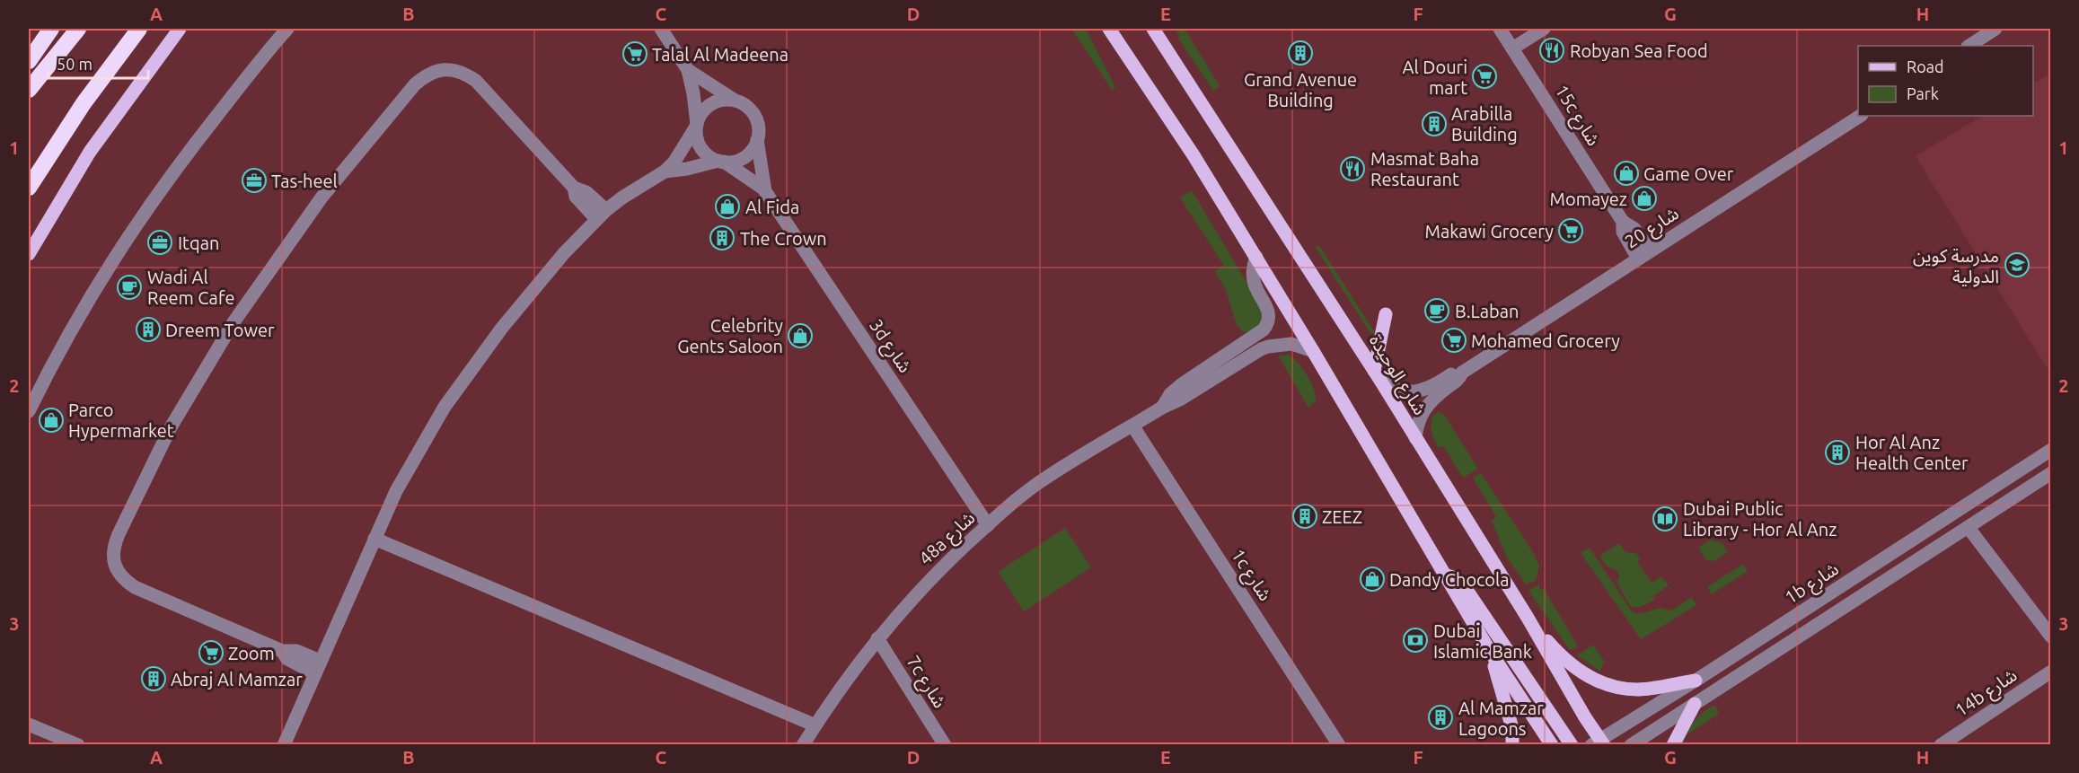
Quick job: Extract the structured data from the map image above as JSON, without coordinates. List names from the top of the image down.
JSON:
{
  "streets": {
    "main road": ["شارع الوحيدة"],
    "street": [
      "15c شارع",
      "شارع 20",
      "3d شارع",
      "48a شارع",
      "1c شارع",
      "1b شارع",
      "7c شارع",
      "14b شارع"
    ]
  },
  "crossings": [
    ["15c شارع", "شارع 20"],
    ["شارع 20", "شارع الوحيدة"],
    ["3d شارع", "48a شارع"],
    ["شارع الوحيدة", "1b شارع"],
    ["48a شارع", "1c شارع"],
    ["48a شارع", "7c شارع"]
  ],
  "places": {
    "restaurant": ["Robyan Sea Food", "Masmat Baha Restaurant"],
    "building": [
      "Grand Avenue Building",
      "Arabilla Building",
      "The Crown",
      "Dreem Tower",
      "Hor Al Anz Health Center",
      "ZEEZ",
      "Abraj Al Mamzar",
      "Al Mamzar Lagoons"
    ],
    "supermarket": [
      "Talal Al Madeena",
      "Al Douri mart",
      "Makawi Grocery",
      "Mohamed Grocery",
      "Zoom"
    ],
    "shop": [
      "Game Over",
      "Momayez",
      "Al Fida",
      "Celebrity Gents Saloon",
      "Parco Hypermarket",
      "Dandy Chocola"
    ],
    "office": ["Tas-heel", "Itqan"],
    "school or university": ["مدرسة كوين الدولية"],
    "cafe": ["Wadi Al Reem Cafe", "B.Laban"],
    "library": ["Dubai Public Library - Hor Al Anz"],
    "bank": ["Dubai Islamic Bank"]
  },
  "legend": ["Road", "Park"],
  "scale_bar": "50 m",
  "grid": {
    "columns": [
      "A",
      "B",
      "C",
      "D",
      "E",
      "F",
      "G",
      "H"
    ],
    "rows": ["1", "2", "3"]
  }
}
